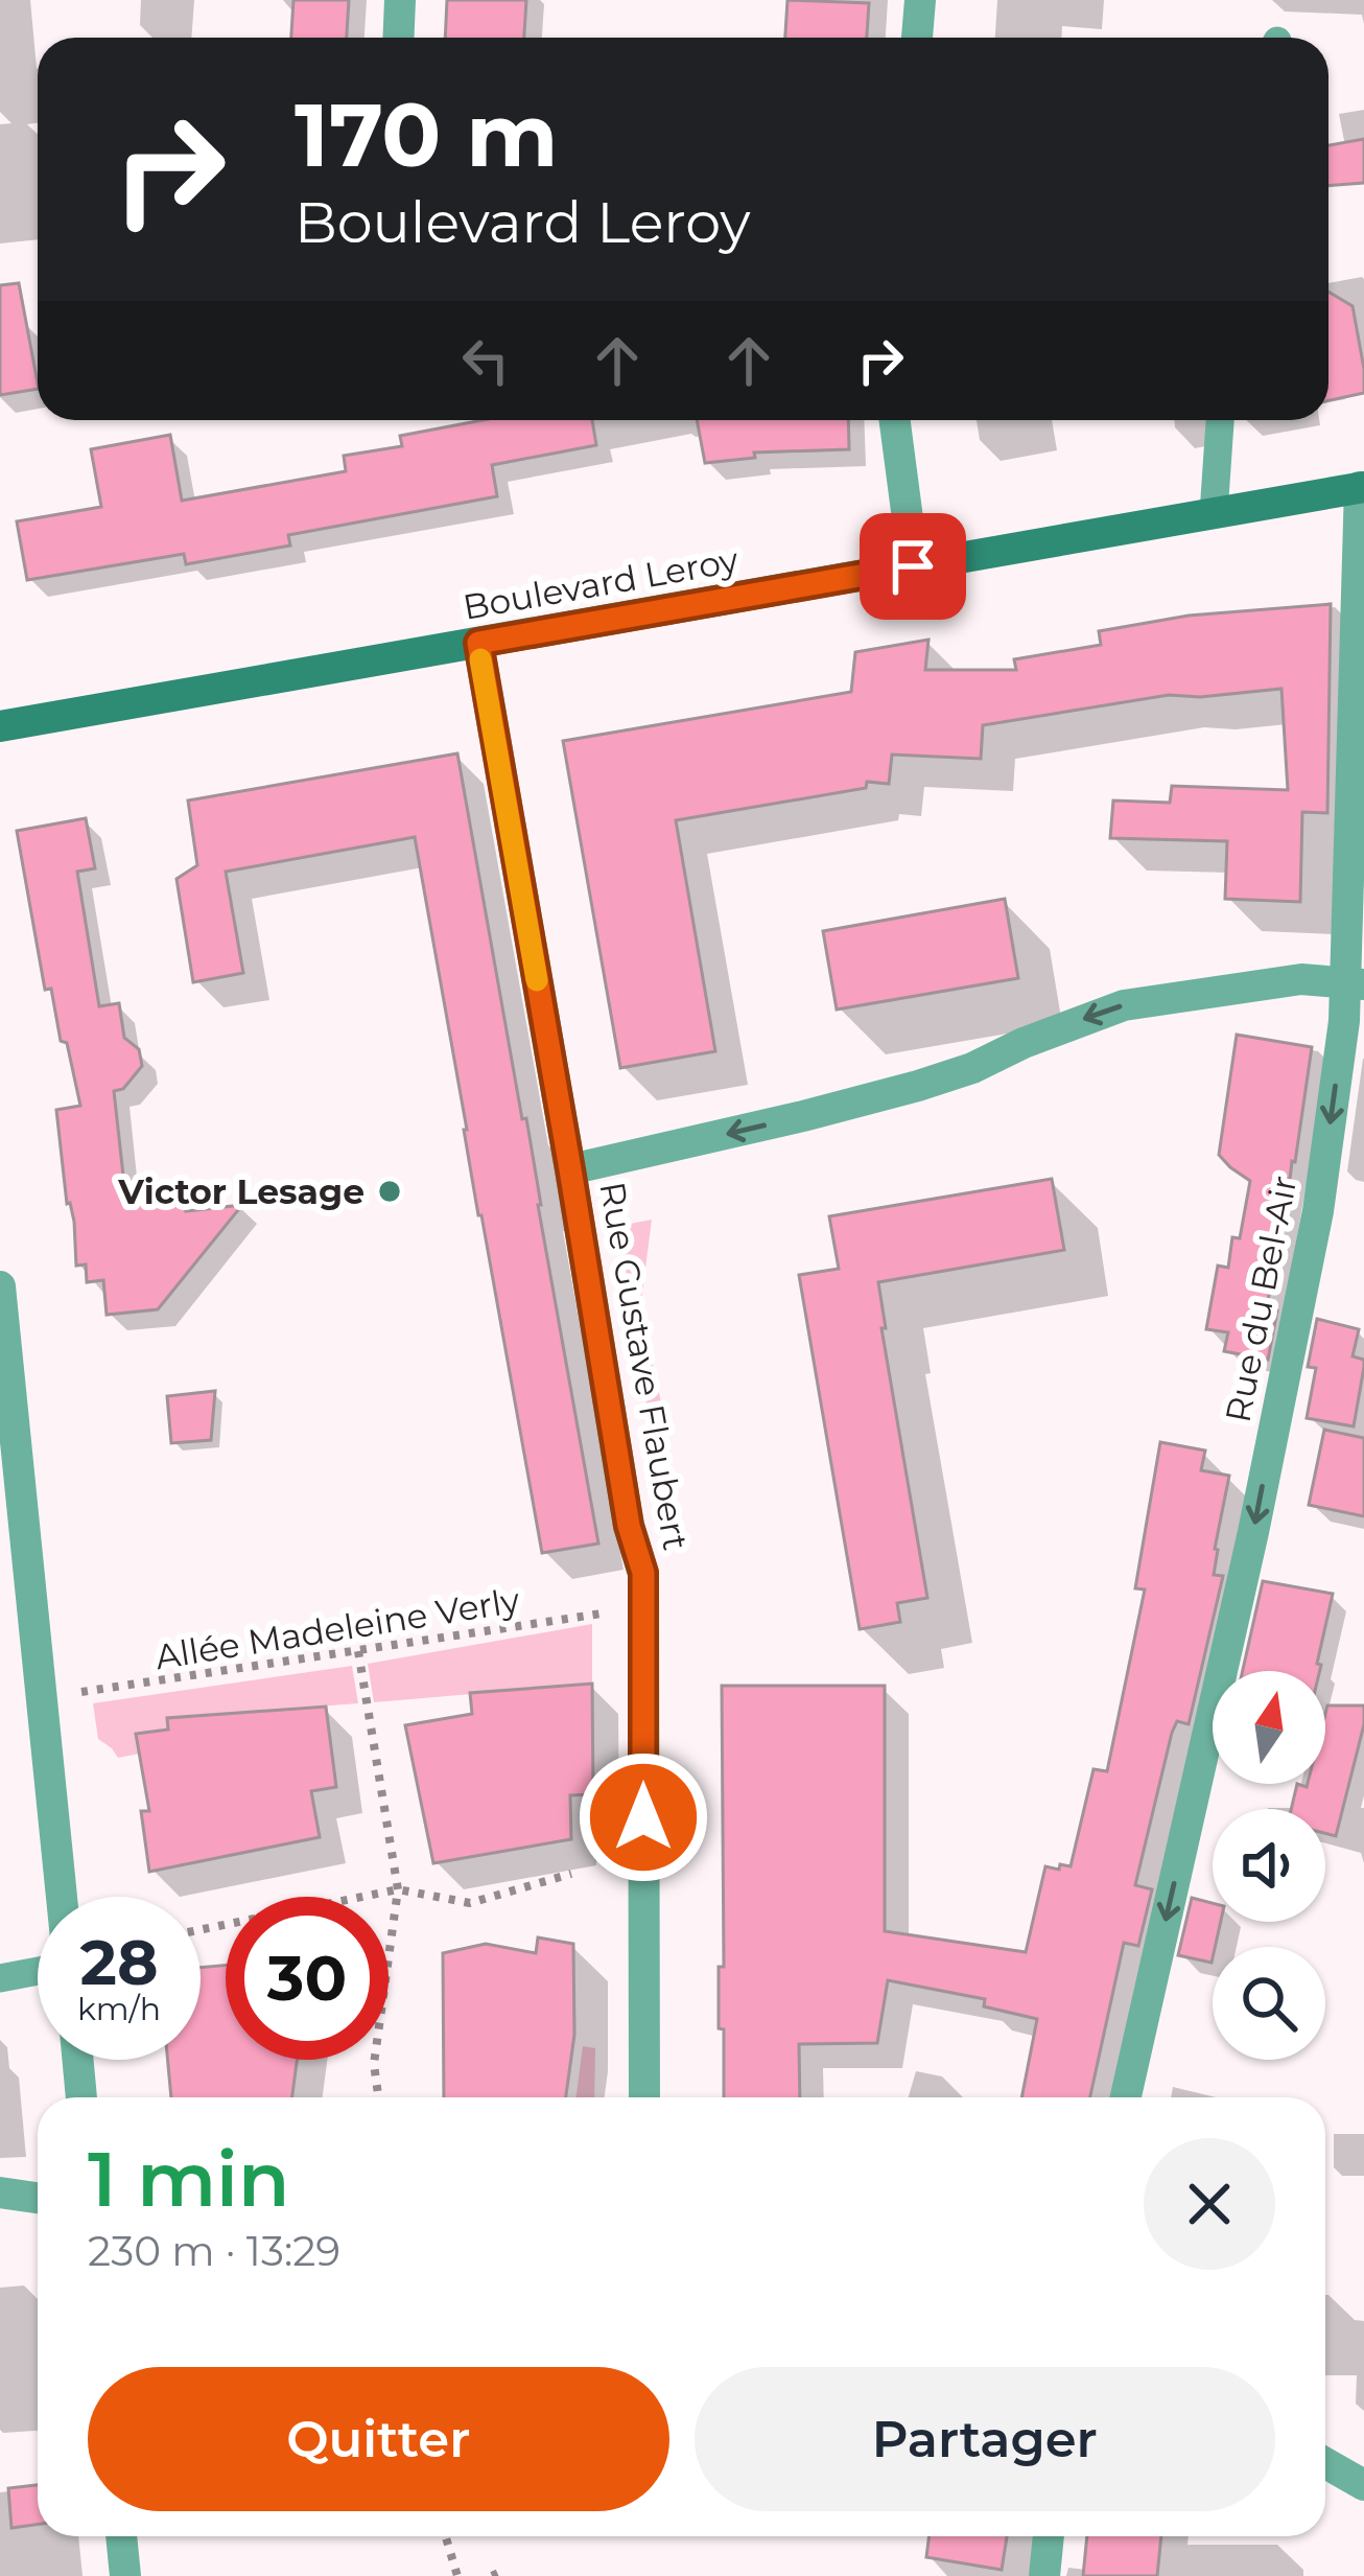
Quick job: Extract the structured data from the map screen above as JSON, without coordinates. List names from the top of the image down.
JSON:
{
  "streets": {
    "main road": ["Boulevard Leroy"],
    "street": ["Rue du Bel-Air", "Rue Gustave Flaubert"],
    "path": ["Allée Madeleine Verly"]
  },
  "crossings": [
    ["Boulevard Leroy", "Rue du Bel-Air"],
    ["Boulevard Leroy", "Rue Gustave Flaubert"]
  ],
  "one_way": ["Rue du Bel-Air"],
  "places": ["Victor Lesage"],
  "north": "top",
  "page": {
    "turn": ["170 m", "Boulevard Leroy"],
    "speed": "28 km/h",
    "limit": "30",
    "heading": ["1 min", "230 m · 13:29"],
    "buttons": ["Quitter", "Partager"]
  }
}
